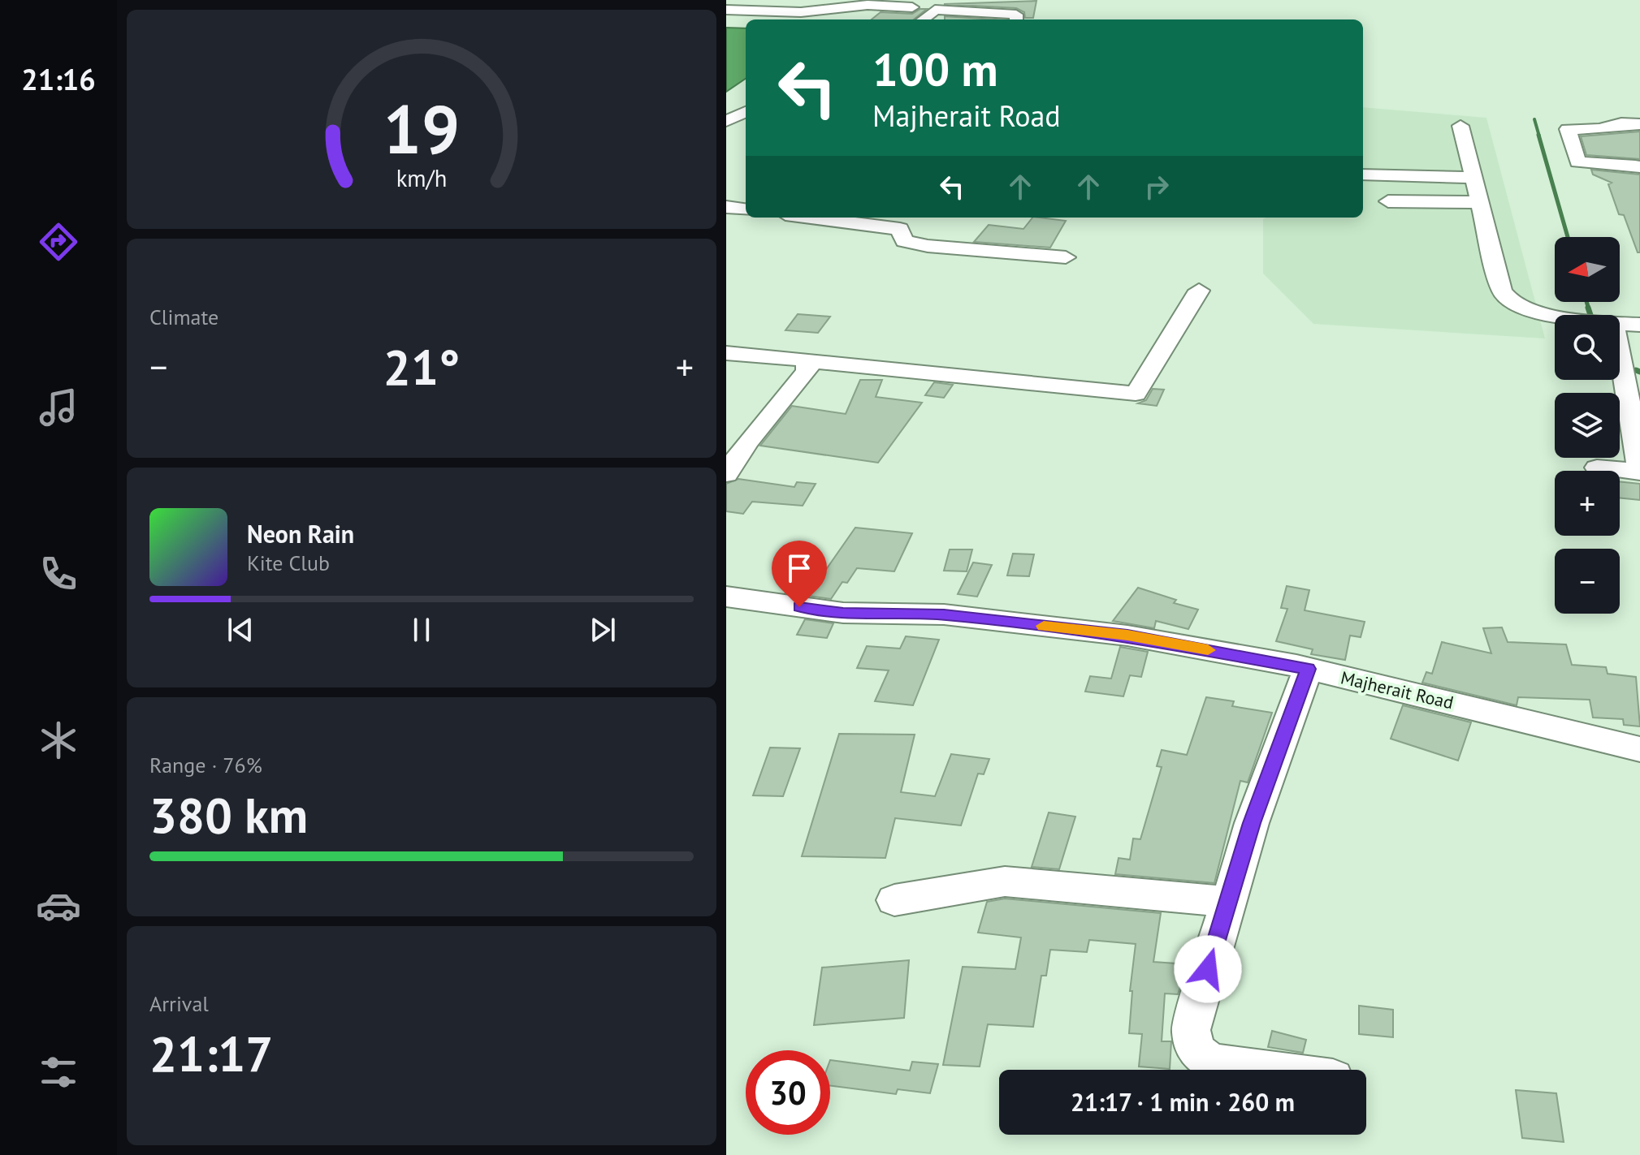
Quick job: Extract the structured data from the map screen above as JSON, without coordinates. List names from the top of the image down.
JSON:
{
  "streets": {
    "street": ["Majherait Road"]
  },
  "north": "left",
  "page": {
    "tabs": "21:16",
    "turn": ["100 m", "Majherait Road"],
    "map_buttons": ["+", "−"],
    "tile": [
      "Climate",
      ["Range · 76%", "380 km"],
      ["Arrival", "21:17"]
    ],
    "heat": ["−", "21°", "+"],
    "song": ["Neon Rain", "Kite Club"],
    "limit": "30",
    "trip": "21:17 · 1 min · 260 m",
    "gauge": ["19", "km/h"]
  }
}
